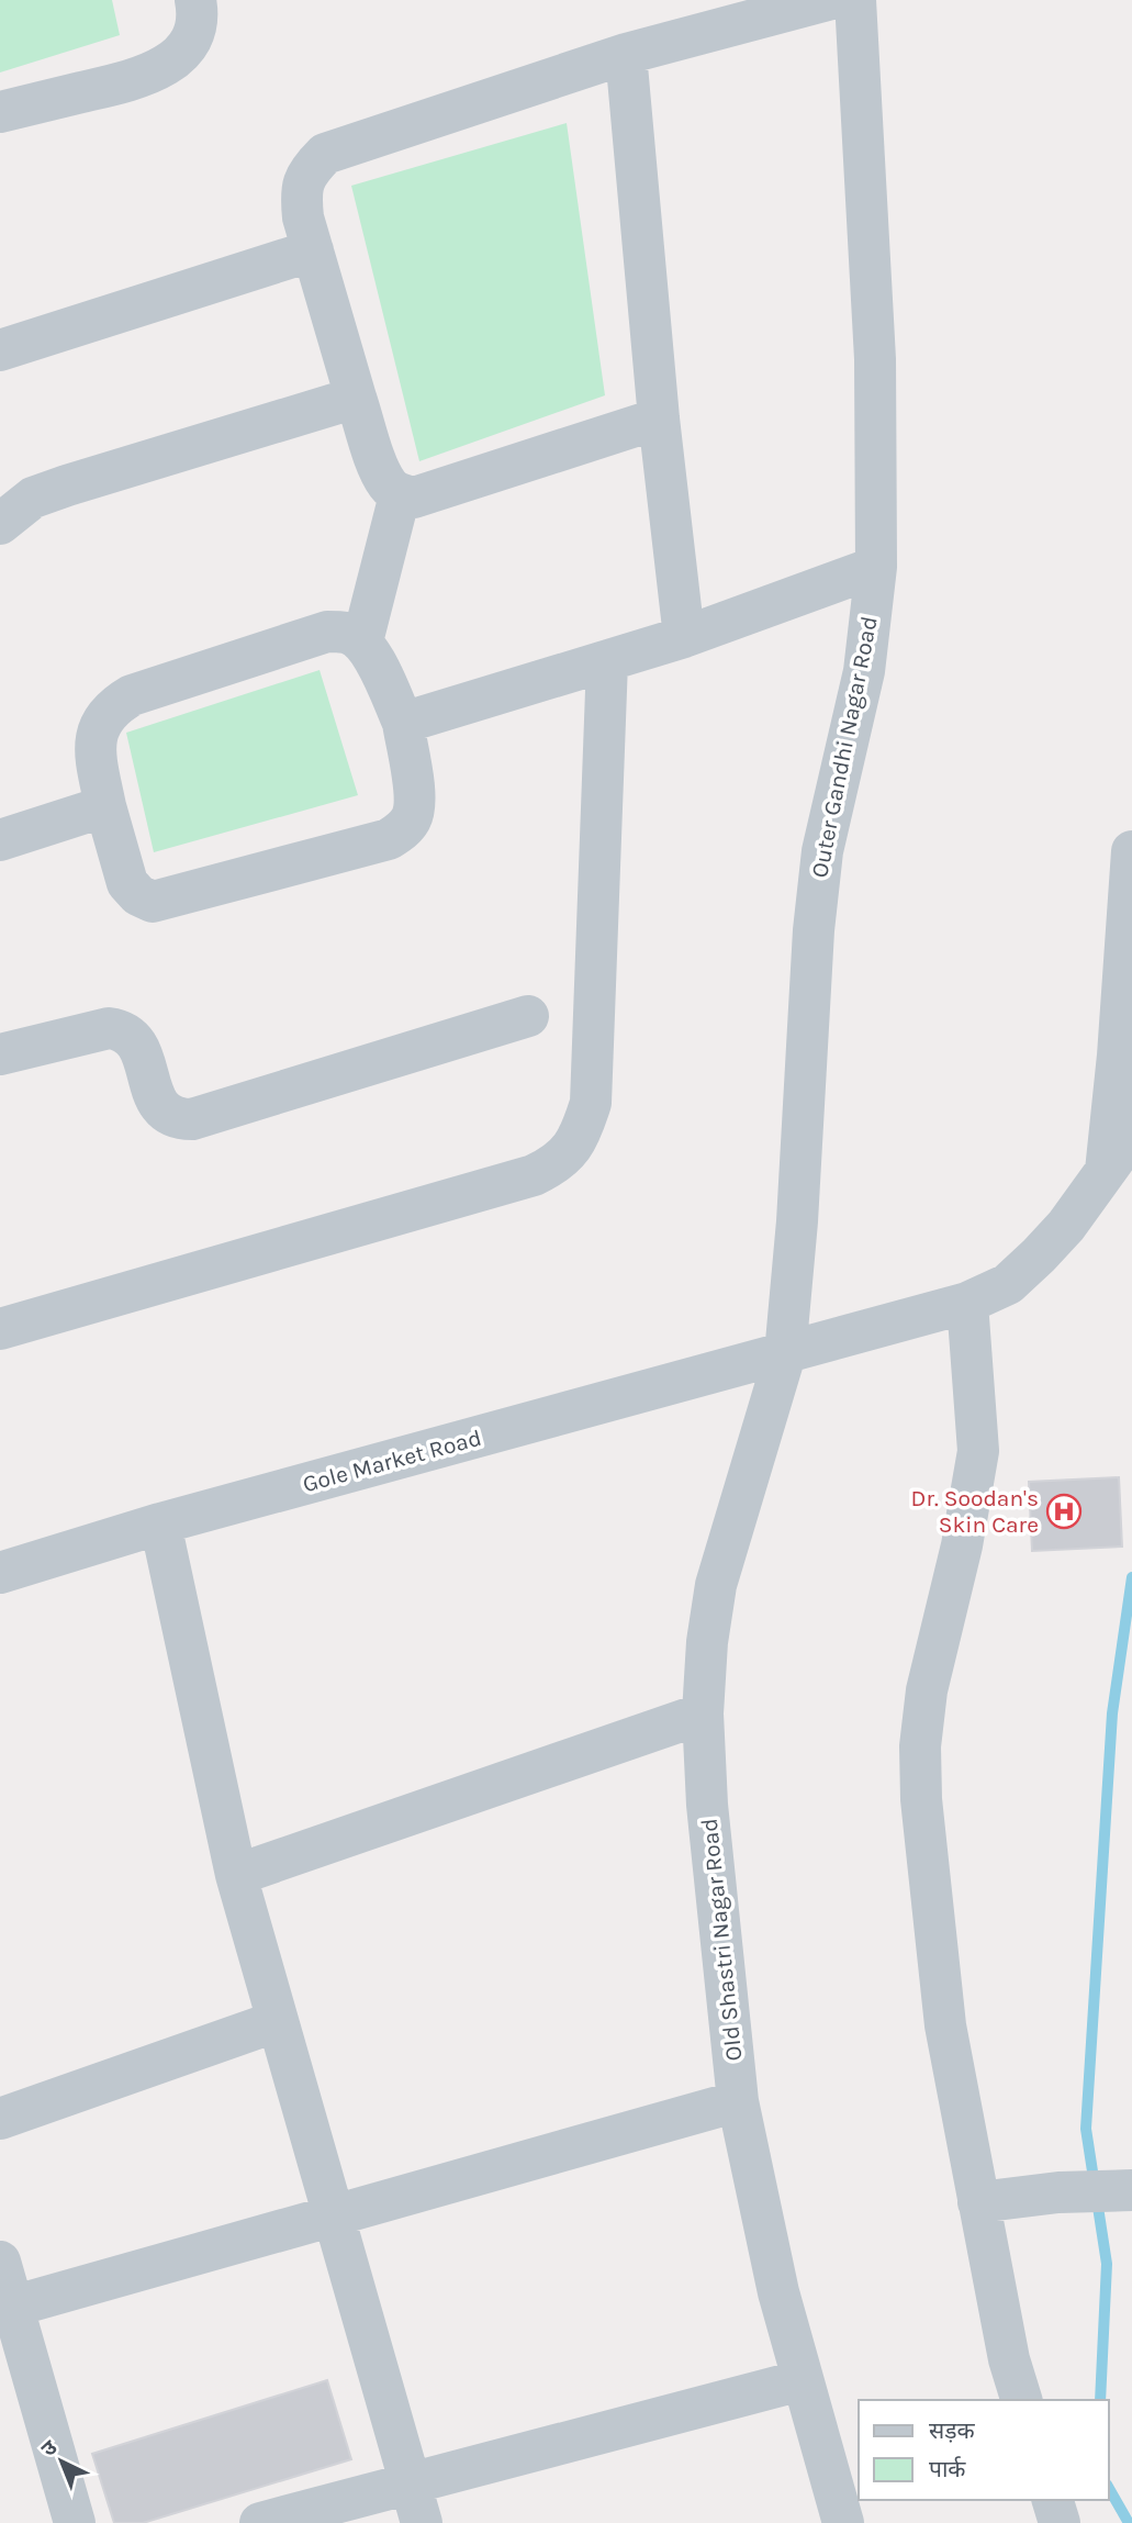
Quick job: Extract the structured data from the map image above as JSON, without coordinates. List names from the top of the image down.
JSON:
{
  "streets": {
    "street": ["Outer Gandhi Nagar Road", "Gole Market Road", "Old Shastri Nagar Road"]
  },
  "crossings": [
    ["Outer Gandhi Nagar Road", "Gole Market Road"],
    ["Outer Gandhi Nagar Road", "Old Shastri Nagar Road"],
    ["Gole Market Road", "Old Shastri Nagar Road"]
  ],
  "places": {
    "hospital": ["Dr. Soodan's Skin Care"]
  },
  "legend": ["सड़क", "पार्क"],
  "north": "top left"
}
